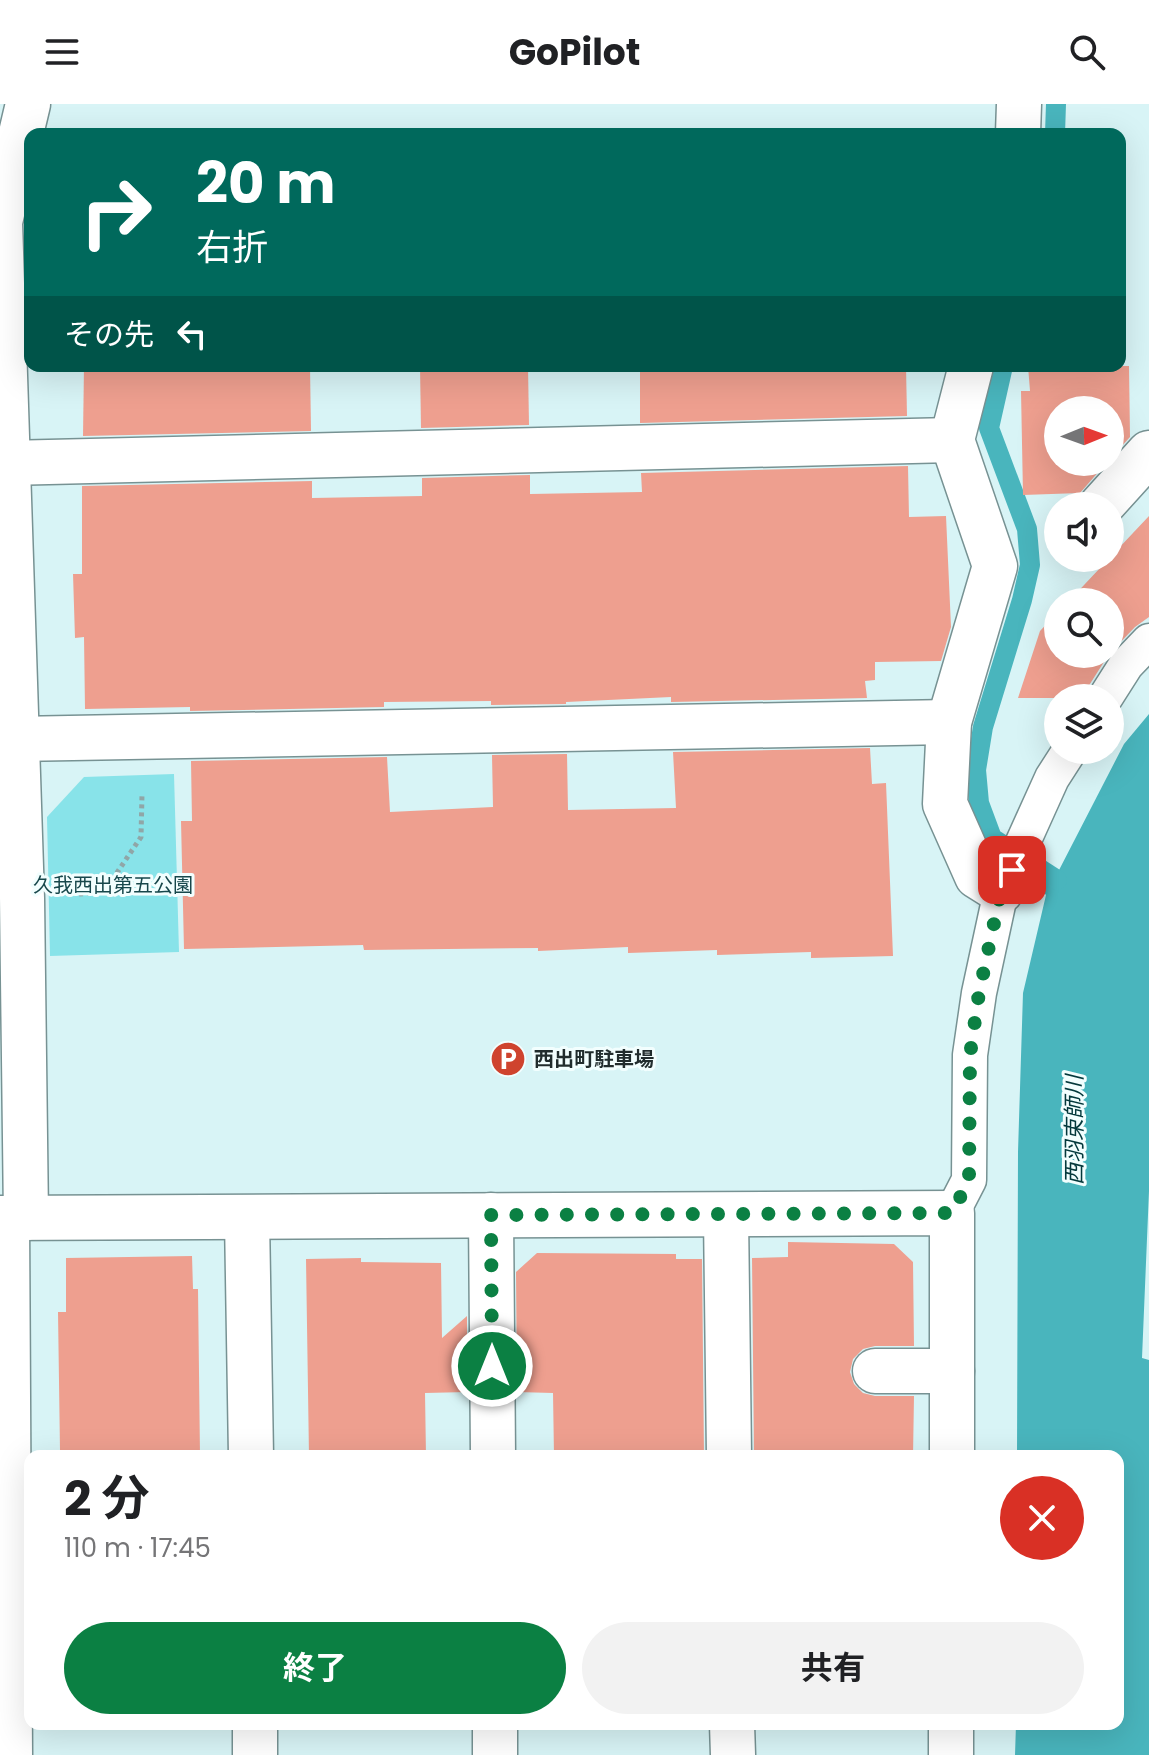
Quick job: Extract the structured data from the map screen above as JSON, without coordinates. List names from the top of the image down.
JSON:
{
  "water": ["西羽束師川"],
  "parks": ["久我西出第五公園"],
  "places": {
    "parking": ["西出町駐車場"]
  },
  "north": "right",
  "page": {
    "header": "GoPilot",
    "turn": ["20 m", "右折"],
    "then": "その先",
    "heading": ["2 分", "110 m · 17:45"],
    "buttons": ["終了", "共有"]
  }
}
